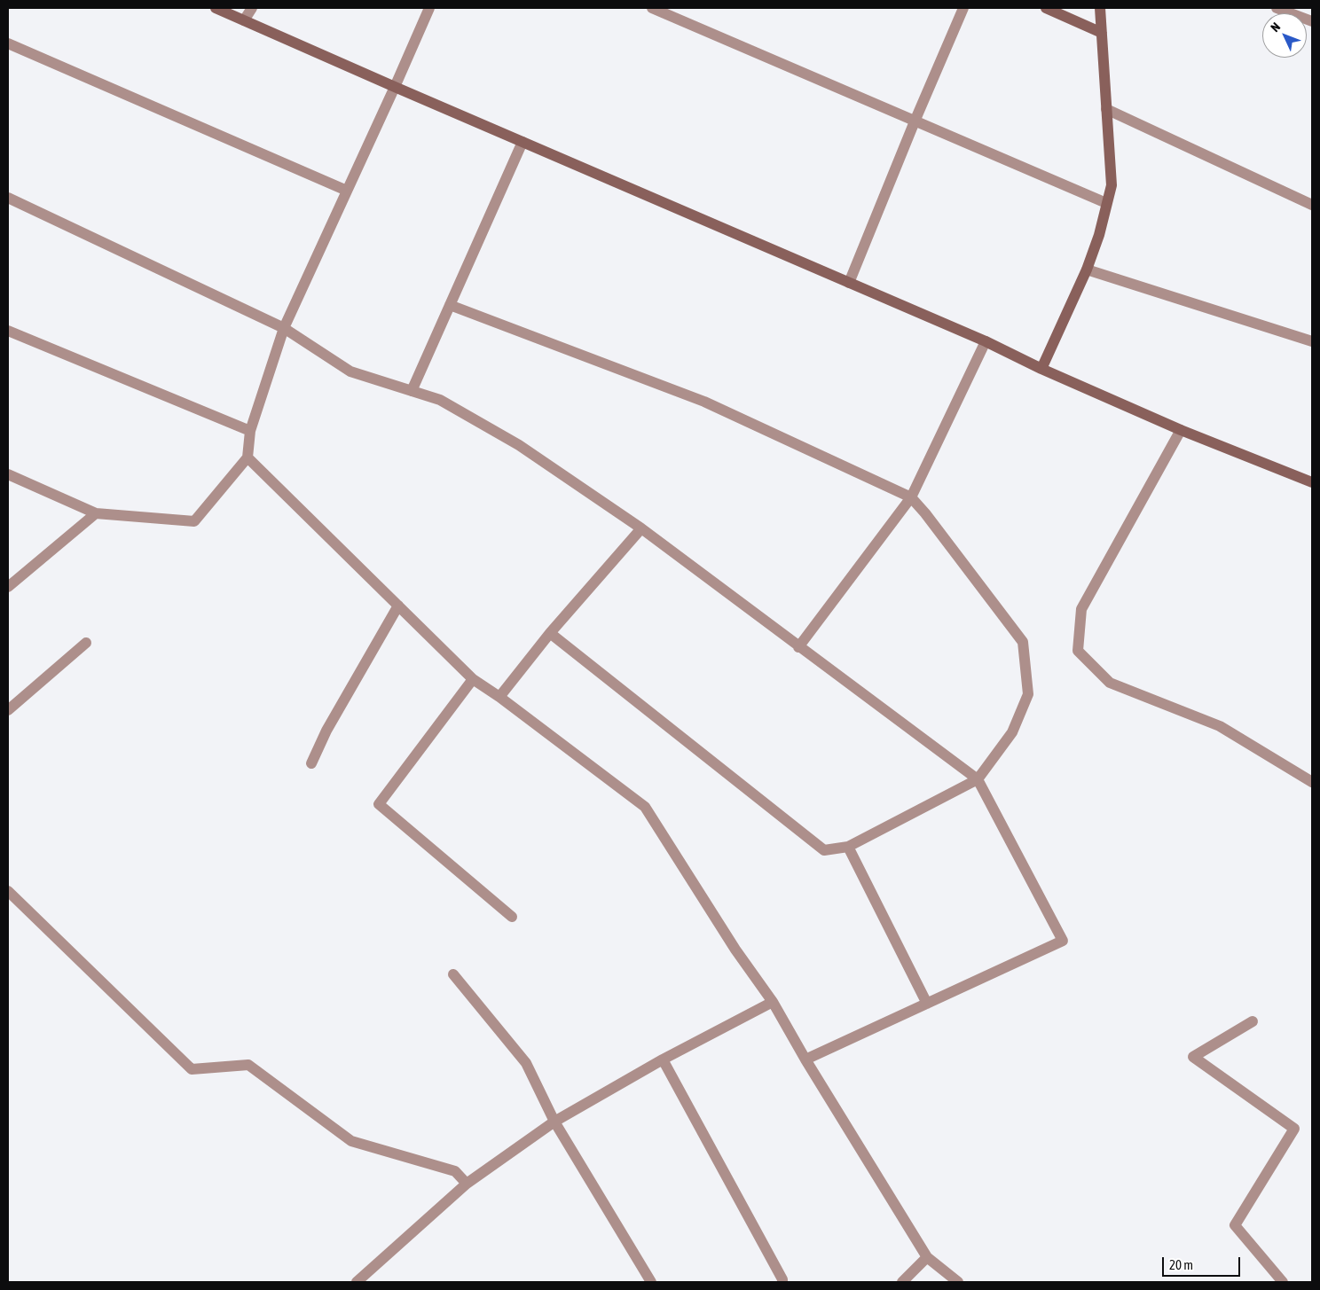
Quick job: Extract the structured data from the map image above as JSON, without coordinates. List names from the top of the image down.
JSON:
{
  "scale_bar": "20 m",
  "north": "top left"
}
